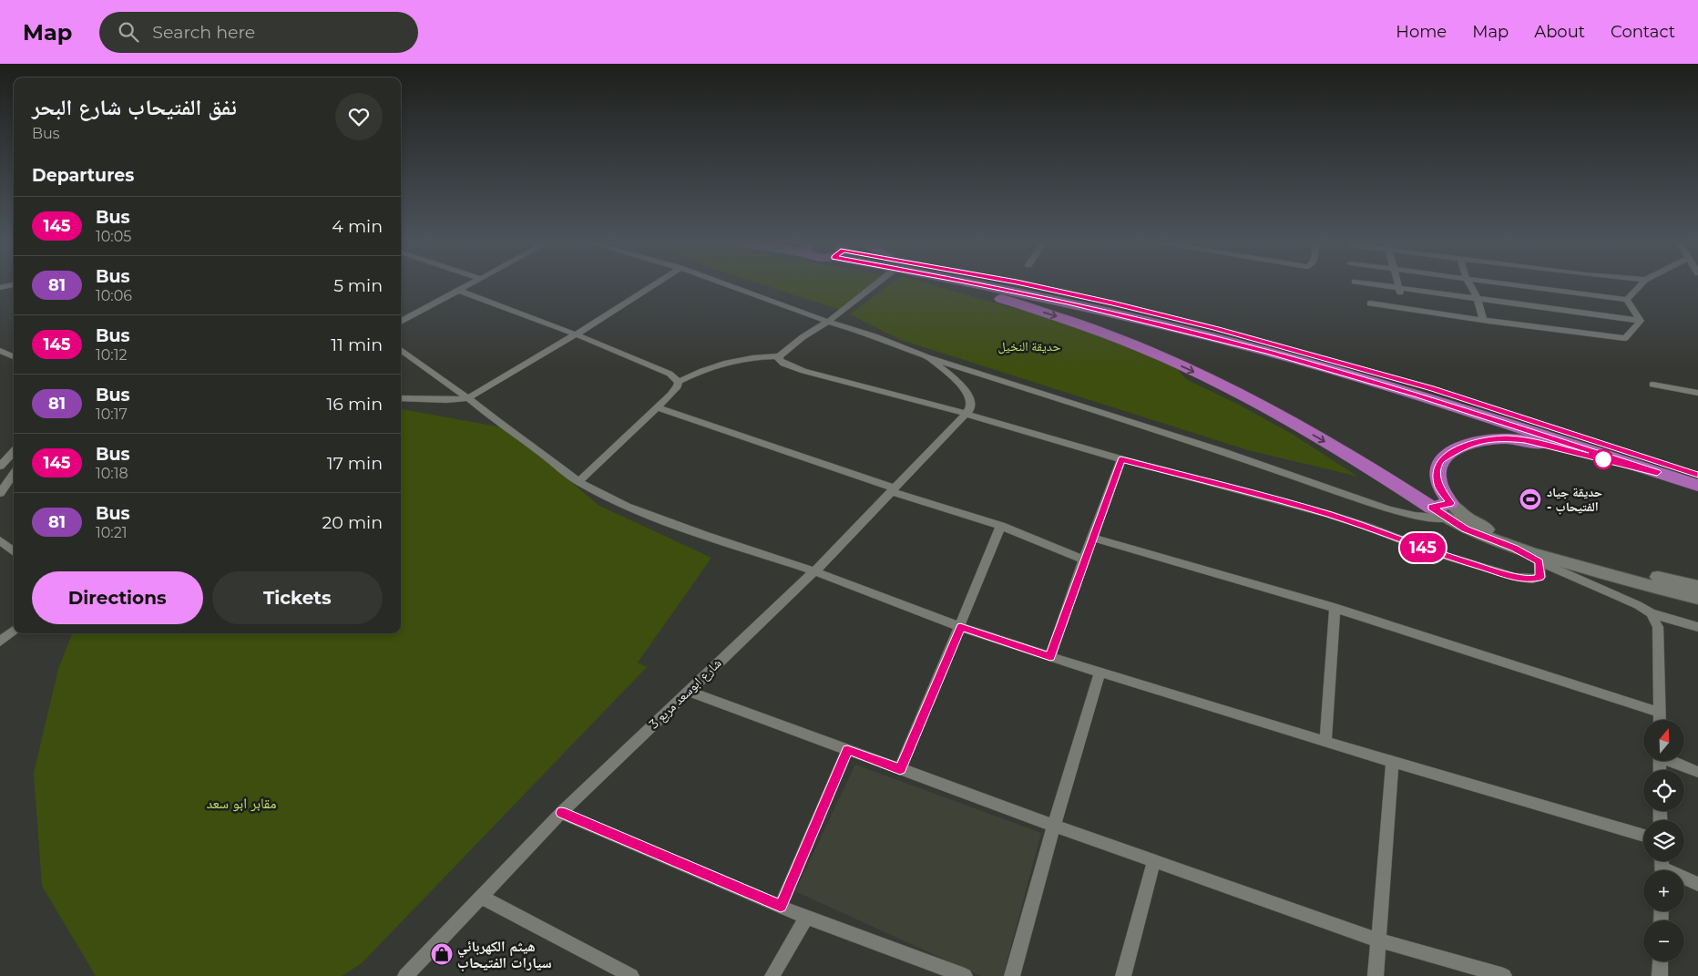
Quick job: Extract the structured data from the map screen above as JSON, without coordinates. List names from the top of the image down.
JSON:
{
  "streets": {
    "street": ["شارع ابوسعد مربع 3"]
  },
  "parks": ["حديقة النخيل", "مقابر ابو سعد"],
  "places": {
    "sports": ["حديقة جياد - الفتيحاب"],
    "shop": ["هيثم الكهربائي سيارات الفتيحاب"]
  },
  "lines": ["bus line 145"],
  "north": "top",
  "page": {
    "header": "Map",
    "search": "Search here",
    "nav": [
      "Home",
      "Map",
      "About",
      "Contact"
    ],
    "on_map": "145",
    "heading": [
      ["نفق الفتيحاب شارع البحر", "Bus"],
      "Departures"
    ],
    "list": [
      {
        "mark": "145",
        "name": "Bus",
        "note": "10:05",
        "value": "4 min"
      },
      {
        "mark": "81",
        "name": "Bus",
        "note": "10:06",
        "value": "5 min"
      },
      {
        "mark": "145",
        "name": "Bus",
        "note": "10:12",
        "value": "11 min"
      },
      {
        "mark": "81",
        "name": "Bus",
        "note": "10:17",
        "value": "16 min"
      },
      {
        "mark": "145",
        "name": "Bus",
        "note": "10:18",
        "value": "17 min"
      },
      {
        "mark": "81",
        "name": "Bus",
        "note": "10:21",
        "value": "20 min"
      }
    ],
    "buttons": ["Directions", "Tickets"],
    "map_buttons": ["+", "−"]
  }
}
